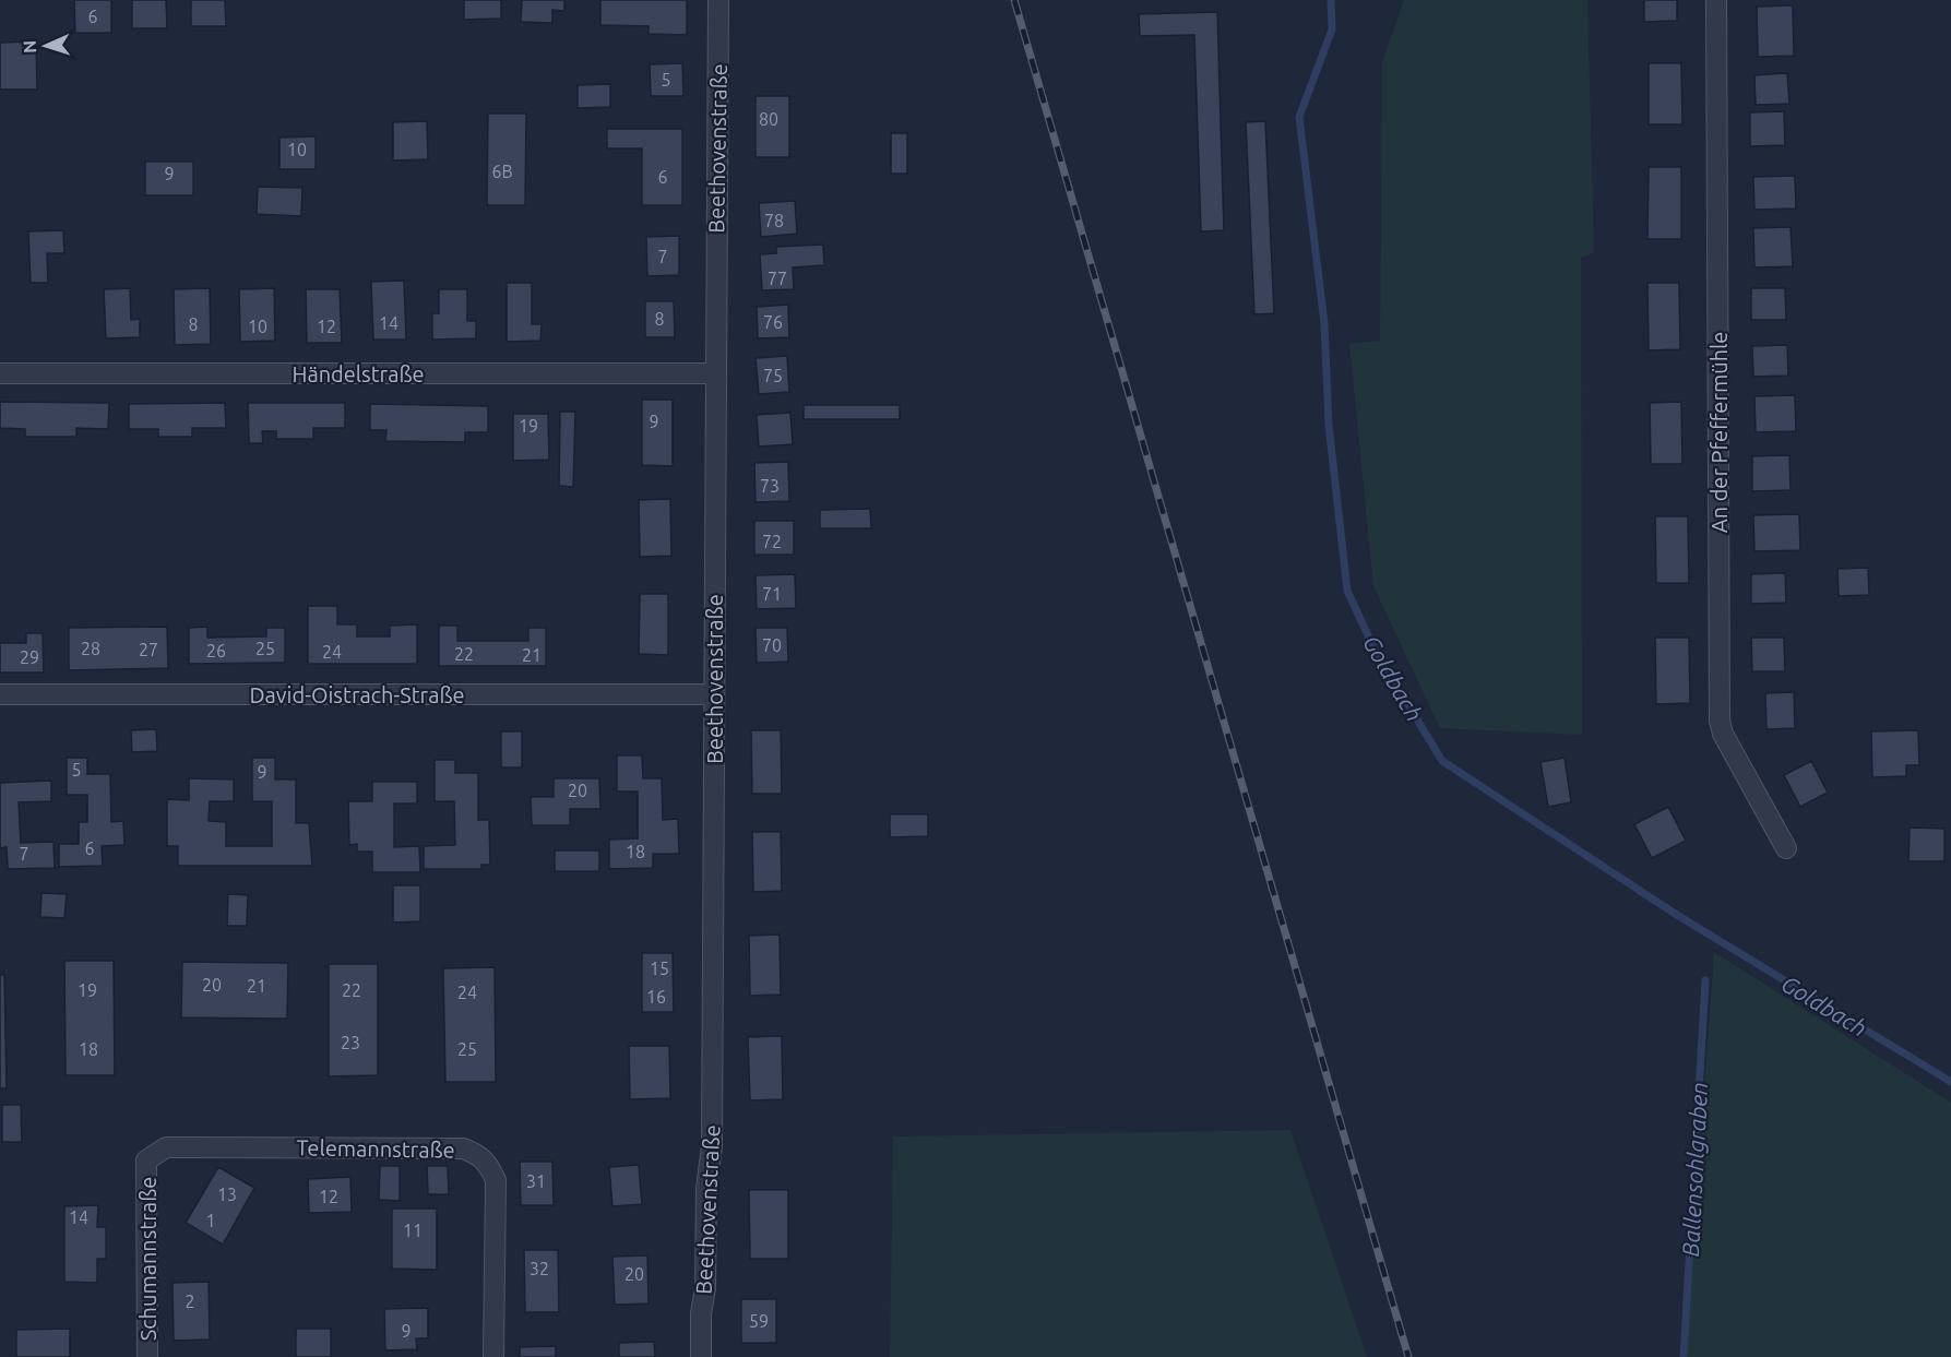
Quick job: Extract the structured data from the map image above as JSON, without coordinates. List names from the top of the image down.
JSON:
{
  "streets": {
    "street": [
      "Beethovenstraße",
      "Händelstraße",
      "An der Pfeffermühle",
      "David-Oistrach-Straße",
      "Telemannstraße",
      "Schumannstraße"
    ]
  },
  "crossings": [
    ["Beethovenstraße", "Händelstraße"],
    ["Beethovenstraße", "David-Oistrach-Straße"],
    ["Telemannstraße", "Schumannstraße"]
  ],
  "water": ["Goldbach", "Ballensohlgraben"],
  "house_numbers": [
    "6",
    "5",
    "80",
    "10",
    "6B",
    "9",
    "6",
    "78",
    "7",
    "77",
    "8",
    "76",
    "14",
    "8",
    "10",
    "12",
    "75",
    "9",
    "19",
    "73",
    "72",
    "71",
    "70",
    "28",
    "25",
    "27",
    "26",
    "24",
    "22",
    "21",
    "29",
    "5",
    "9",
    "20",
    "6",
    "18",
    "7",
    "15",
    "20",
    "21",
    "19",
    "22",
    "24",
    "16",
    "23",
    "18",
    "25",
    "31",
    "13",
    "12",
    "14",
    "1",
    "11",
    "32",
    "20",
    "2",
    "59",
    "9"
  ],
  "north": "left"
}
